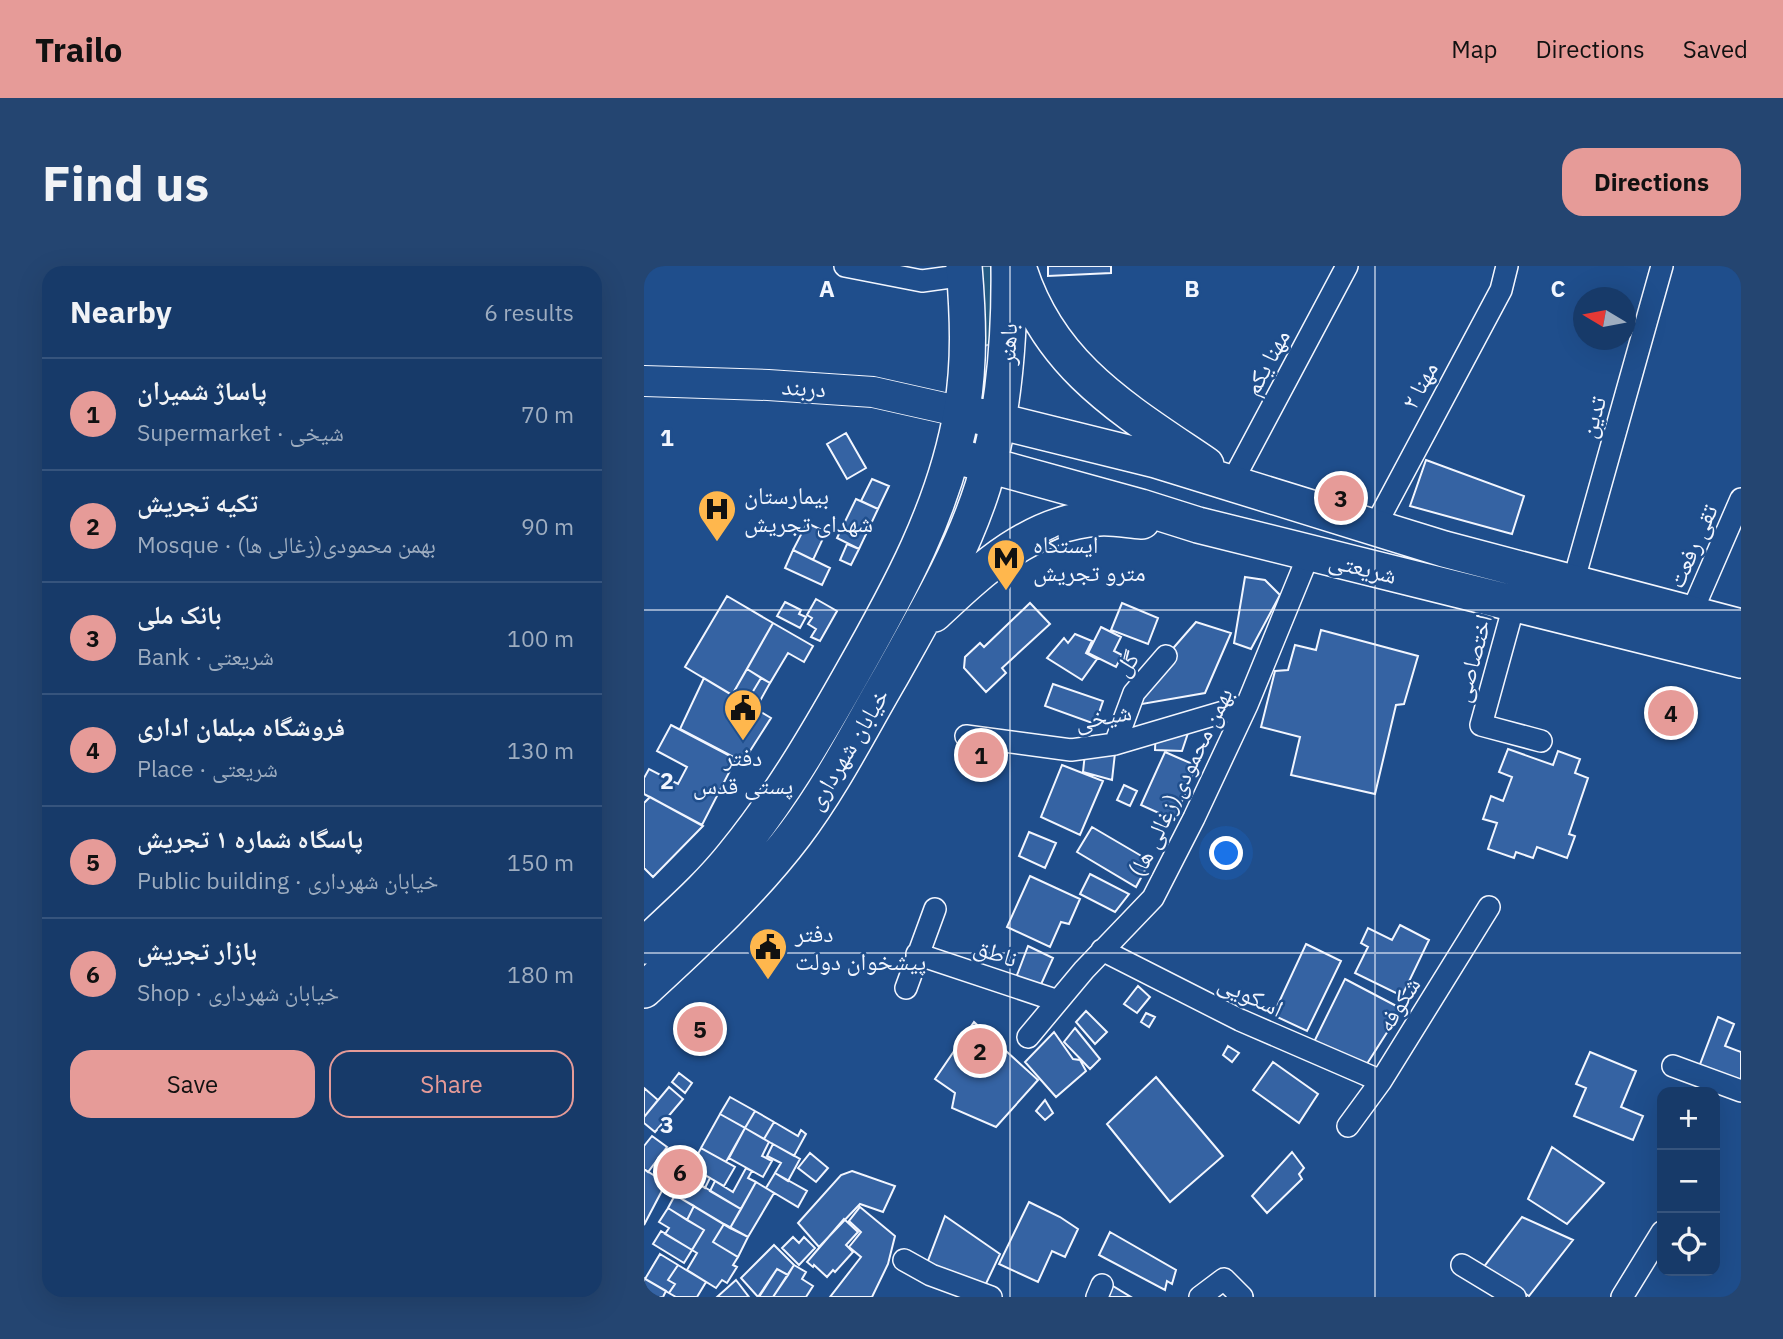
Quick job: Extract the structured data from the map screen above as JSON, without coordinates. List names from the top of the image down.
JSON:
{
  "streets": {
    "main road": [
      "باهنر",
      "دربند",
      "شریعتی",
      "خیابان شهرداری"
    ],
    "street": [
      "مهنا یکم",
      "مهنا ۲",
      "تدین",
      "تقی رفعت",
      "اختصاصی",
      "گل",
      "شیخی",
      "بهمن محمودی(زغالی ها)",
      "ناطق",
      "اسکویی",
      "شکوفه"
    ]
  },
  "crossings": [
    ["باهنر", "دربند"],
    ["باهنر", "شریعتی"],
    ["باهنر", "خیابان شهرداری"],
    ["مهنا یکم", "شریعتی"],
    ["مهنا ۲", "شریعتی"],
    ["دربند", "شریعتی"],
    ["تدین", "شریعتی"],
    ["تقی رفعت", "شریعتی"],
    ["شریعتی", "اختصاصی"],
    ["شریعتی", "خیابان شهرداری"],
    ["شریعتی", "بهمن محمودی(زغالی ها)"],
    ["گل", "شیخی"],
    ["شیخی", "بهمن محمودی(زغالی ها)"],
    ["بهمن محمودی(زغالی ها)", "ناطق"],
    ["بهمن محمودی(زغالی ها)", "اسکویی"],
    ["اسکویی", "شکوفه"]
  ],
  "places": {
    "hospital": ["بیمارستان شهدای تجریش"],
    "metro station": ["ایستگاه مترو تجریش"],
    "public building": ["دفتر پستی قدس", "دفتر پیشخوان دولت"]
  },
  "north": "left",
  "page": {
    "header": "Trailo",
    "nav": ["Map", "Directions", "Saved"],
    "buttons": [
      "Directions",
      ["Save", "Share"]
    ],
    "title": "Find us",
    "heading": ["Nearby", "6 results"],
    "list": [
      {
        "mark": "1",
        "name": "پاساژ شمیران",
        "note": "Supermarket · شیخی",
        "value": "70 m"
      },
      {
        "mark": "2",
        "name": "تکیه تجریش",
        "note": "Mosque · بهمن محمودی(زغالی ها)",
        "value": "90 m"
      },
      {
        "mark": "3",
        "name": "بانک ملی",
        "note": "Bank · شریعتی",
        "value": "100 m"
      },
      {
        "mark": "4",
        "name": "فروشگاه مبلمان اداری",
        "note": "Place · شریعتی",
        "value": "130 m"
      },
      {
        "mark": "5",
        "name": "پاسگاه شماره ۱ تجریش",
        "note": "Public building · خیابان شهرداری",
        "value": "150 m"
      },
      {
        "mark": "6",
        "name": "بازار تجریش",
        "note": "Shop · خیابان شهرداری",
        "value": "180 m"
      }
    ],
    "pins": [
      "3",
      "4",
      "1",
      "5",
      "2",
      "6"
    ],
    "map_buttons": ["+", "−"]
  },
  "grid": {
    "columns": ["A", "B", "C"],
    "rows": ["1", "2", "3"]
  }
}
